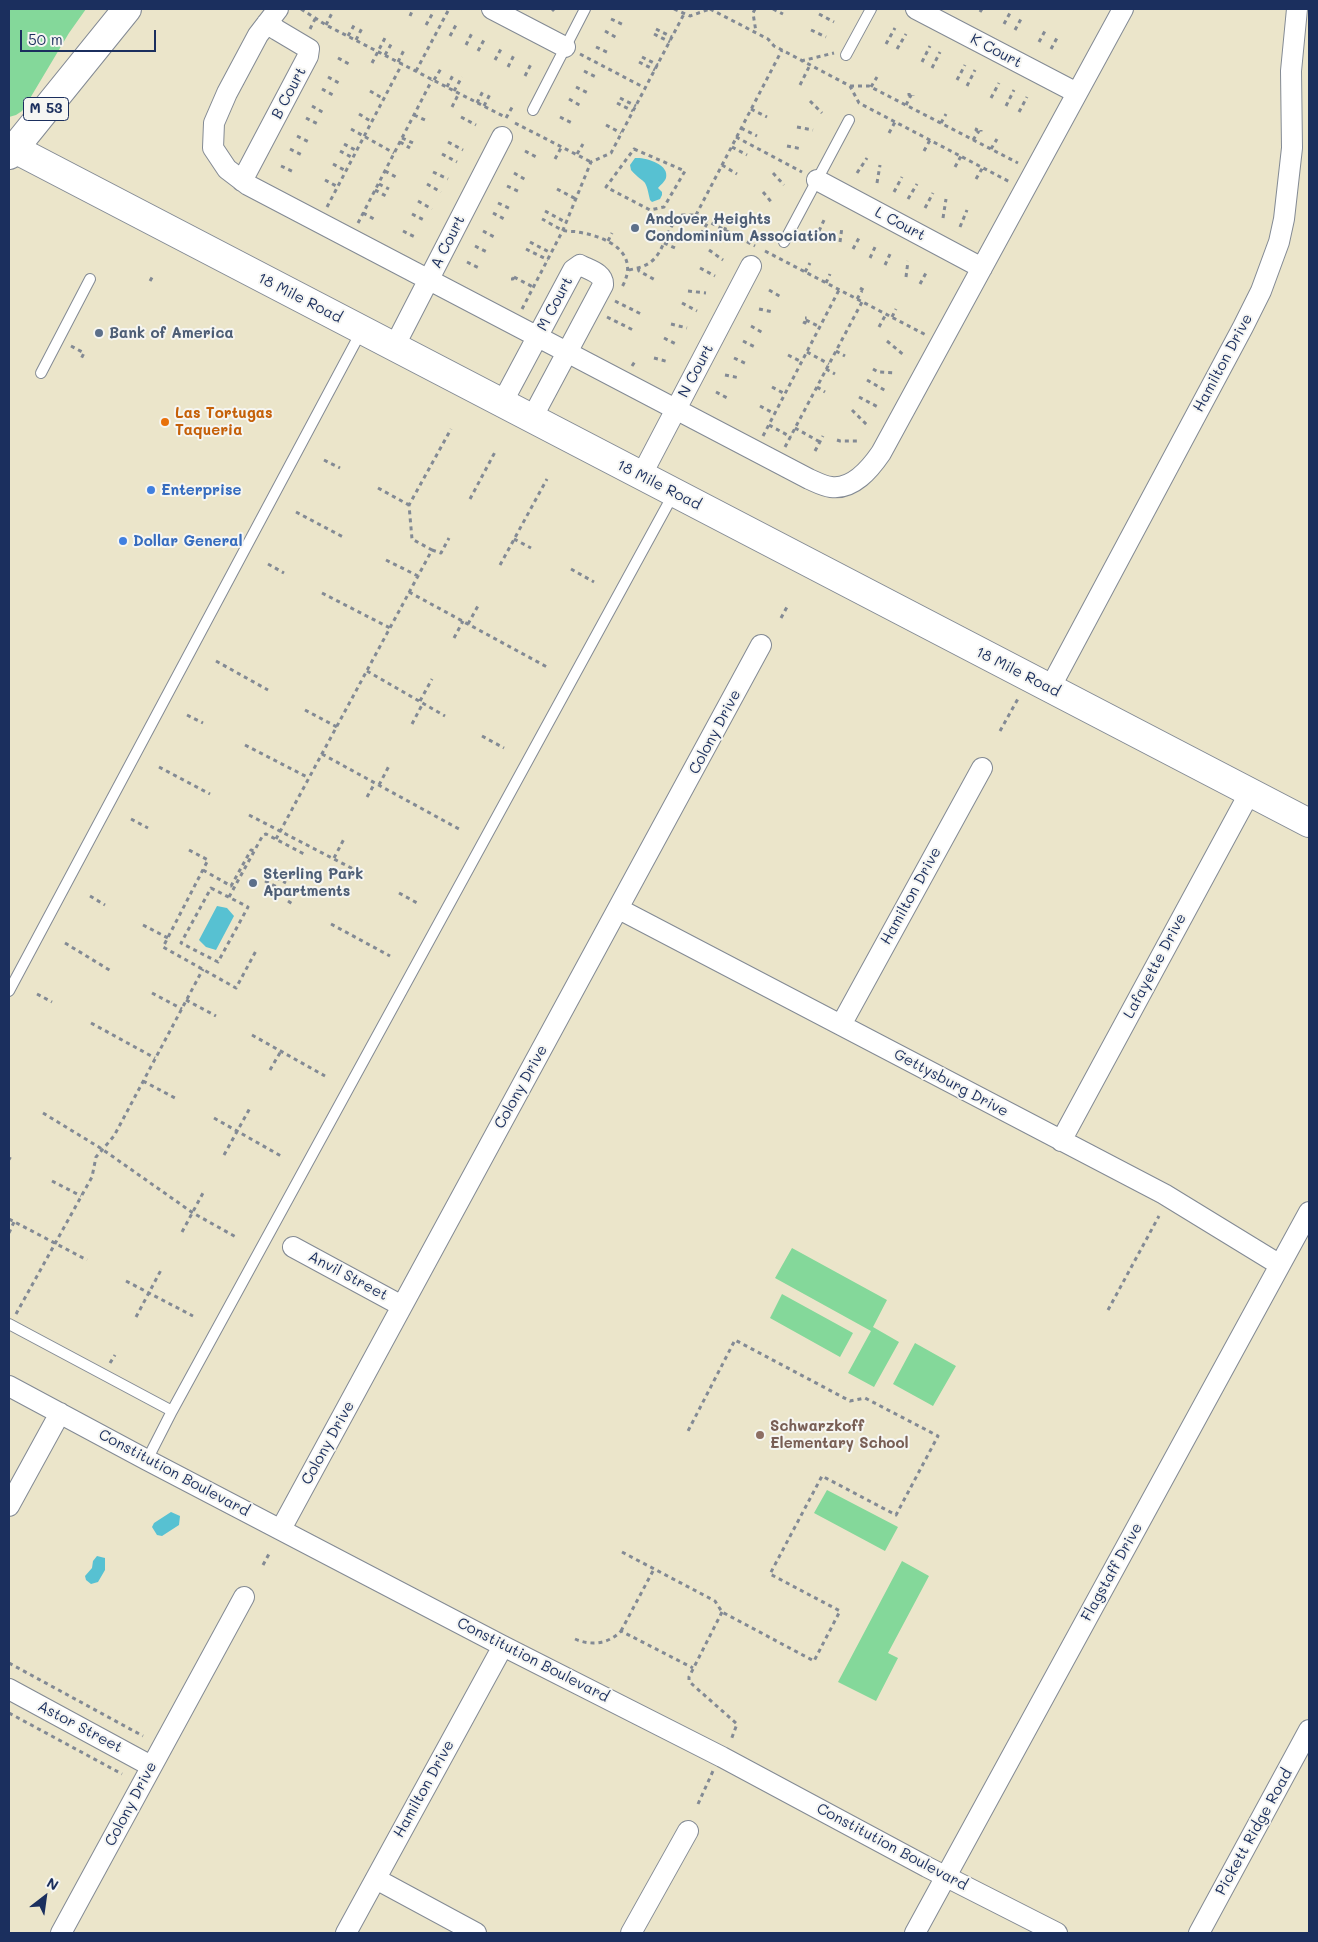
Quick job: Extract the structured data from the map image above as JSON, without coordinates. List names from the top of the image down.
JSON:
{
  "streets": {
    "street": [
      "K Court",
      "B Court",
      "M 53",
      "L Court",
      "A Court",
      "18 Mile Road",
      "M Court",
      "Hamilton Drive",
      "N Court",
      "Colony Drive",
      "Lafayette Drive",
      "Gettysburg Drive",
      "Anvil Street",
      "Constitution Boulevard",
      "Flagstaff Drive",
      "Astor Street",
      "Pickett Ridge Road"
    ]
  },
  "crossings": [
    ["M 53", "18 Mile Road"],
    ["A Court", "18 Mile Road"],
    ["18 Mile Road", "M Court"],
    ["18 Mile Road", "Hamilton Drive"],
    ["18 Mile Road", "N Court"],
    ["18 Mile Road", "Lafayette Drive"],
    ["Hamilton Drive", "Gettysburg Drive"],
    ["Hamilton Drive", "Constitution Boulevard"],
    ["Colony Drive", "Gettysburg Drive"],
    ["Colony Drive", "Anvil Street"],
    ["Colony Drive", "Constitution Boulevard"],
    ["Colony Drive", "Astor Street"],
    ["Lafayette Drive", "Gettysburg Drive"],
    ["Gettysburg Drive", "Flagstaff Drive"],
    ["Constitution Boulevard", "Flagstaff Drive"]
  ],
  "places": [
    "Andover Heights Condominium Association",
    "Bank of America",
    "Las Tortugas Taqueria",
    "Enterprise",
    "Dollar General",
    "Sterling Park Apartments",
    "Schwarzkoff Elementary School"
  ],
  "scale_bar": "50 m",
  "north": "top right"
}
